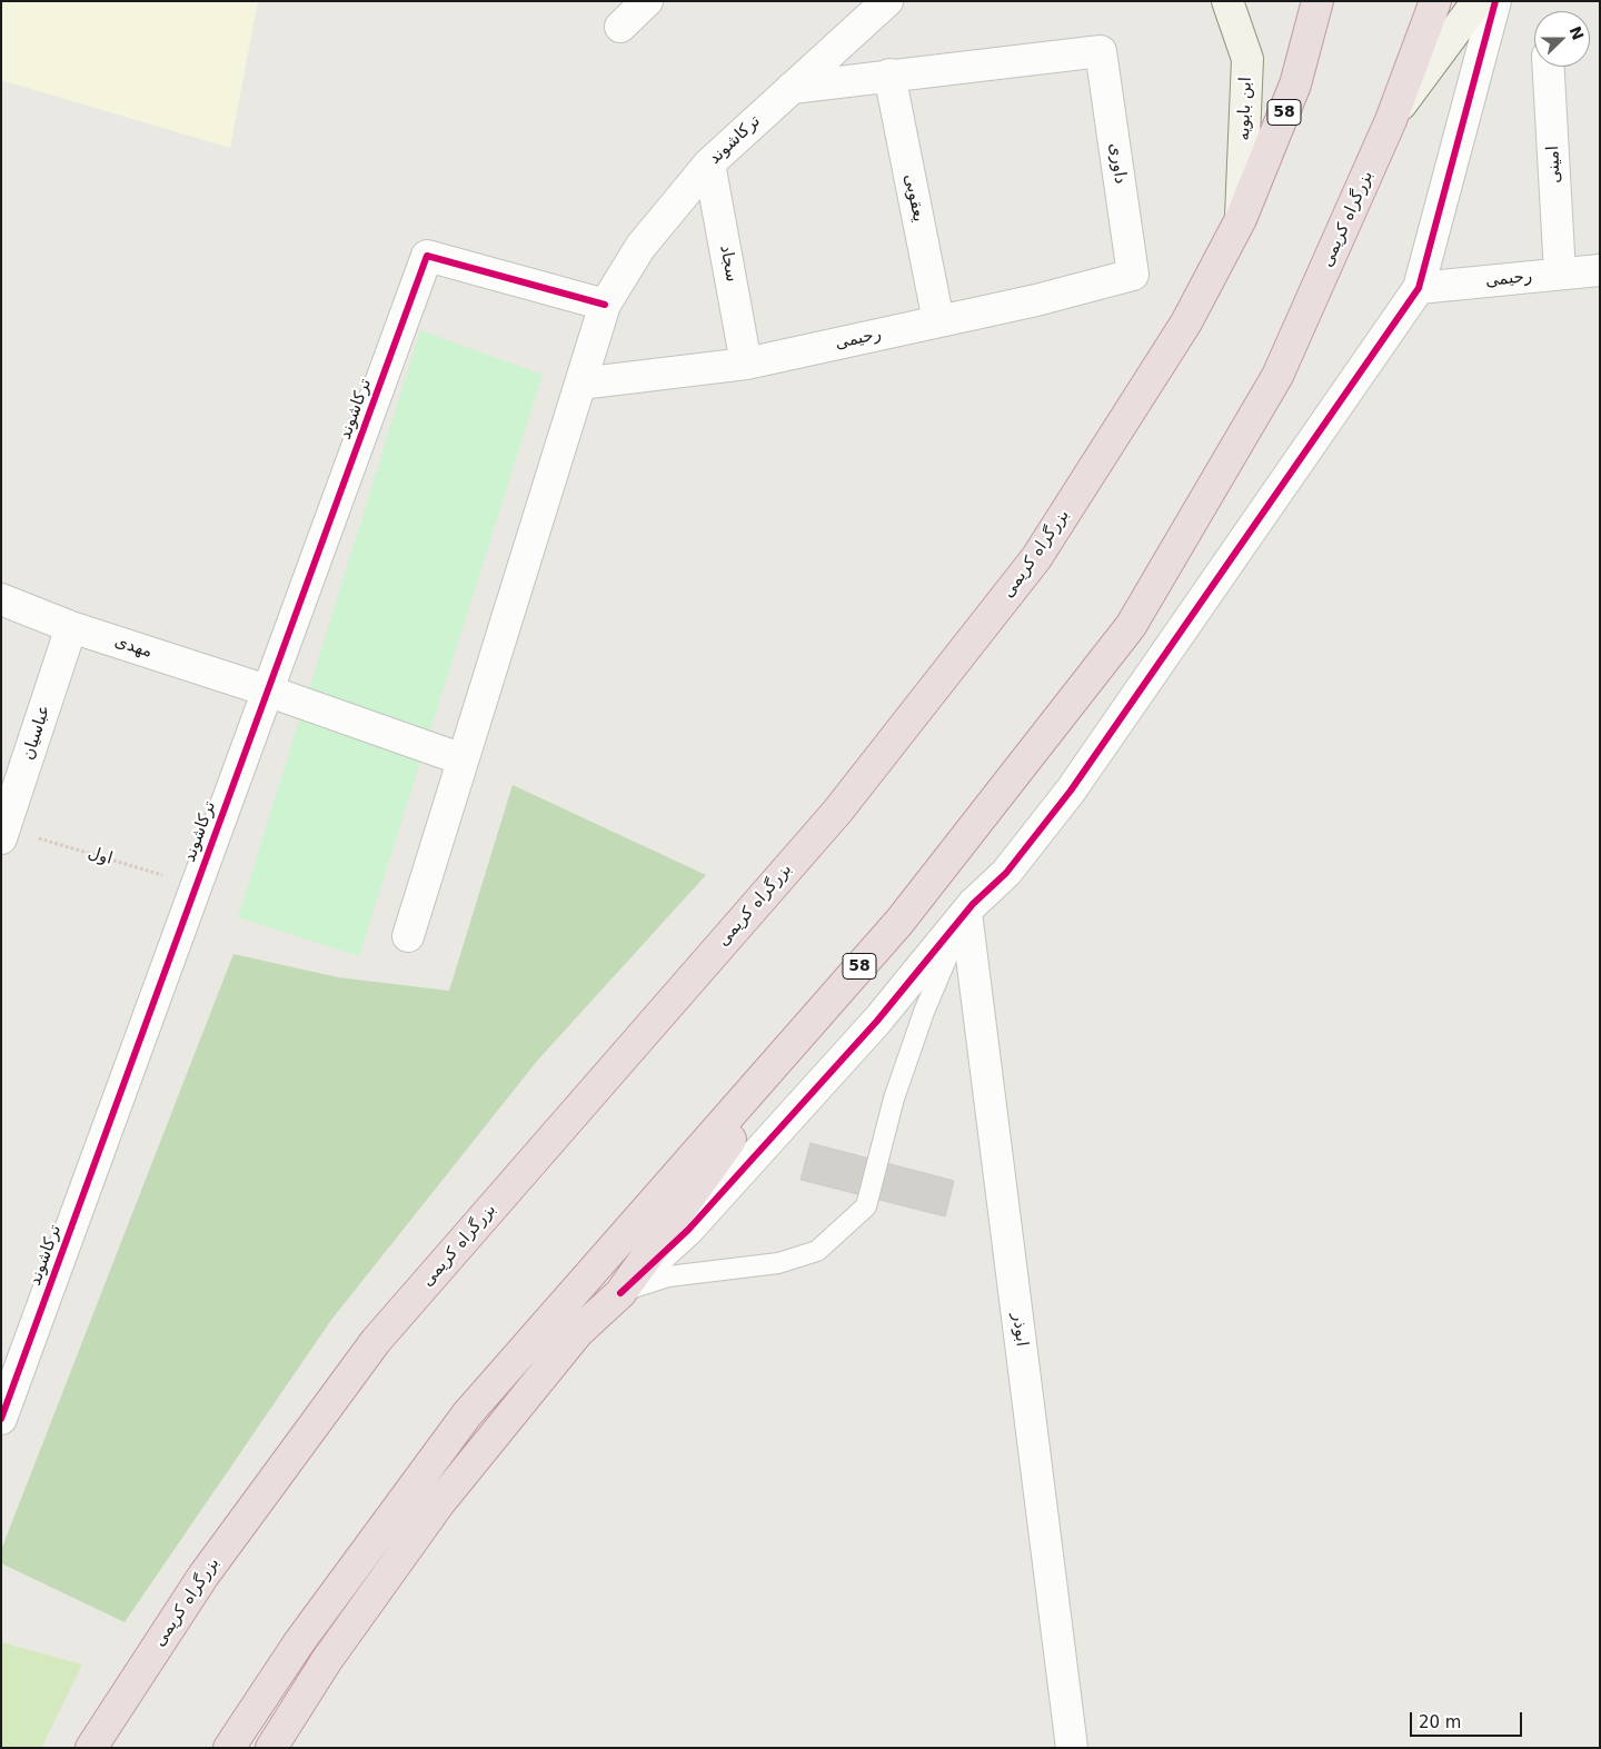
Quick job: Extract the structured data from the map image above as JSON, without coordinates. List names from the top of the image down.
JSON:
{
  "streets": {
    "highway": ["58", "بزرگراه کریمی"],
    "street": [
      "ابن بابویه",
      "ترکاشوند",
      "داوری",
      "امینی",
      "یعقوبی",
      "سجاد",
      "رحیمی",
      "مهدی",
      "عباسیان",
      "ابوذر"
    ],
    "path": ["اول"]
  },
  "crossings": [
    ["ابن بابویه", "بزرگراه کریمی"],
    ["ترکاشوند", "سجاد"],
    ["ترکاشوند", "رحیمی"],
    ["ترکاشوند", "مهدی"],
    ["ترکاشوند", "اول"],
    ["داوری", "یعقوبی"],
    ["داوری", "رحیمی"],
    ["امینی", "رحیمی"],
    ["یعقوبی", "رحیمی"],
    ["سجاد", "رحیمی"],
    ["مهدی", "عباسیان"],
    ["عباسیان", "اول"]
  ],
  "scale_bar": "20 m",
  "north": "right"
}
